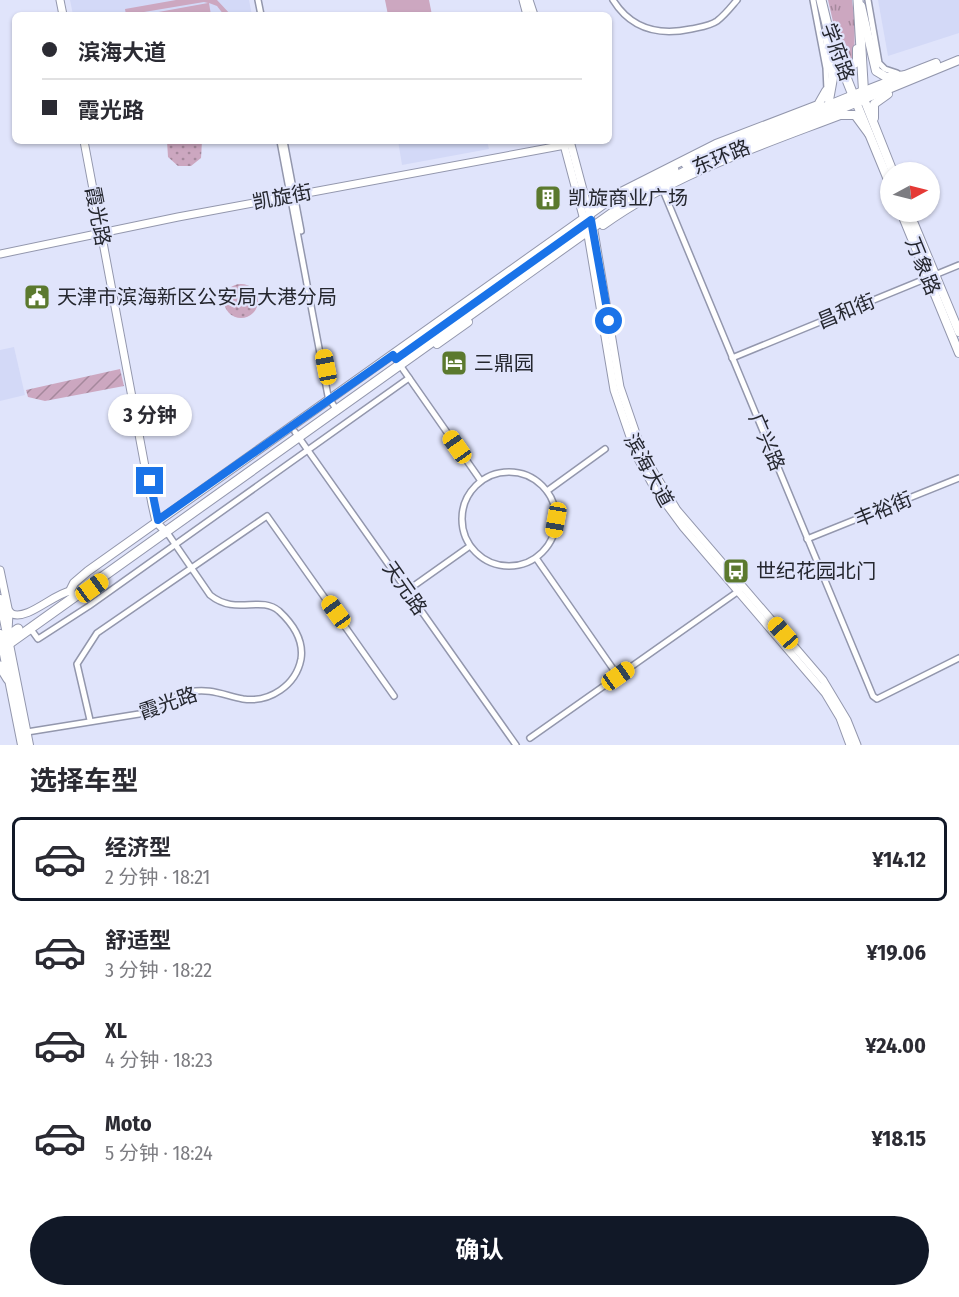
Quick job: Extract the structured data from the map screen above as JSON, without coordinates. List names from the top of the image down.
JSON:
{
  "streets": {
    "highway": ["学府路", "东环路"],
    "main road": [
      "凯旋街",
      "霞光路",
      "万象路",
      "滨海大道"
    ],
    "street": [
      "昌和街",
      "广兴路",
      "丰裕街",
      "天元路"
    ]
  },
  "crossings": [
    ["学府路", "东环路"],
    ["东环路", "霞光路"],
    ["东环路", "广兴路"],
    ["东环路", "滨海大道"],
    ["东环路", "天元路"],
    ["凯旋街", "霞光路"],
    ["万象路", "昌和街"],
    ["昌和街", "广兴路"],
    ["广兴路", "丰裕街"]
  ],
  "places": {
    "building": ["凯旋商业广场"],
    "public building": ["天津市滨海新区公安局大港分局"],
    "hotel": ["三鼎园"],
    "bus stop": ["世纪花园北门"]
  },
  "north": "right",
  "page": {
    "banner": ["滨海大道", "霞光路"],
    "bubble": "3 分钟",
    "heading": "选择车型",
    "list": [
      {
        "name": "经济型",
        "note": "2 分钟 · 18:21",
        "value": "¥14.12"
      },
      {
        "name": "舒适型",
        "note": "3 分钟 · 18:22",
        "value": "¥19.06"
      },
      {
        "name": "XL",
        "note": "4 分钟 · 18:23",
        "value": "¥24.00"
      },
      {
        "name": "Moto",
        "note": "5 分钟 · 18:24",
        "value": "¥18.15"
      }
    ],
    "buttons": "确认"
  }
}
